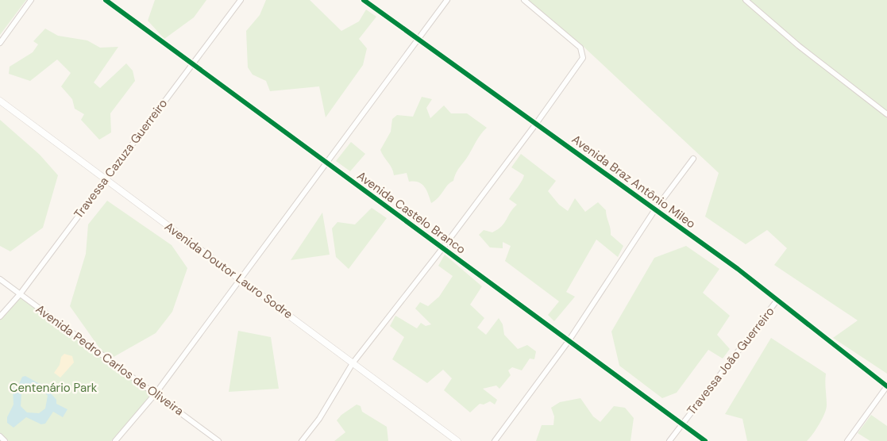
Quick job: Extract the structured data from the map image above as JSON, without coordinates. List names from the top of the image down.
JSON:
{
  "streets": {
    "street": [
      "Travessa Cazuza Guerreiro",
      "Avenida Braz Antônio Mileo",
      "Avenida Castelo Branco",
      "Avenida Doutor Lauro Sodre",
      "Avenida Pedro Carlos de Oliveira",
      "Travessa João Guerreiro"
    ]
  },
  "crossings": [
    ["Travessa Cazuza Guerreiro", "Avenida Castelo Branco"],
    ["Travessa Cazuza Guerreiro", "Avenida Doutor Lauro Sodre"],
    ["Travessa Cazuza Guerreiro", "Avenida Pedro Carlos de Oliveira"],
    ["Avenida Braz Antônio Mileo", "Travessa João Guerreiro"],
    ["Avenida Castelo Branco", "Travessa João Guerreiro"]
  ],
  "parks": ["Centenário Park"]
}
